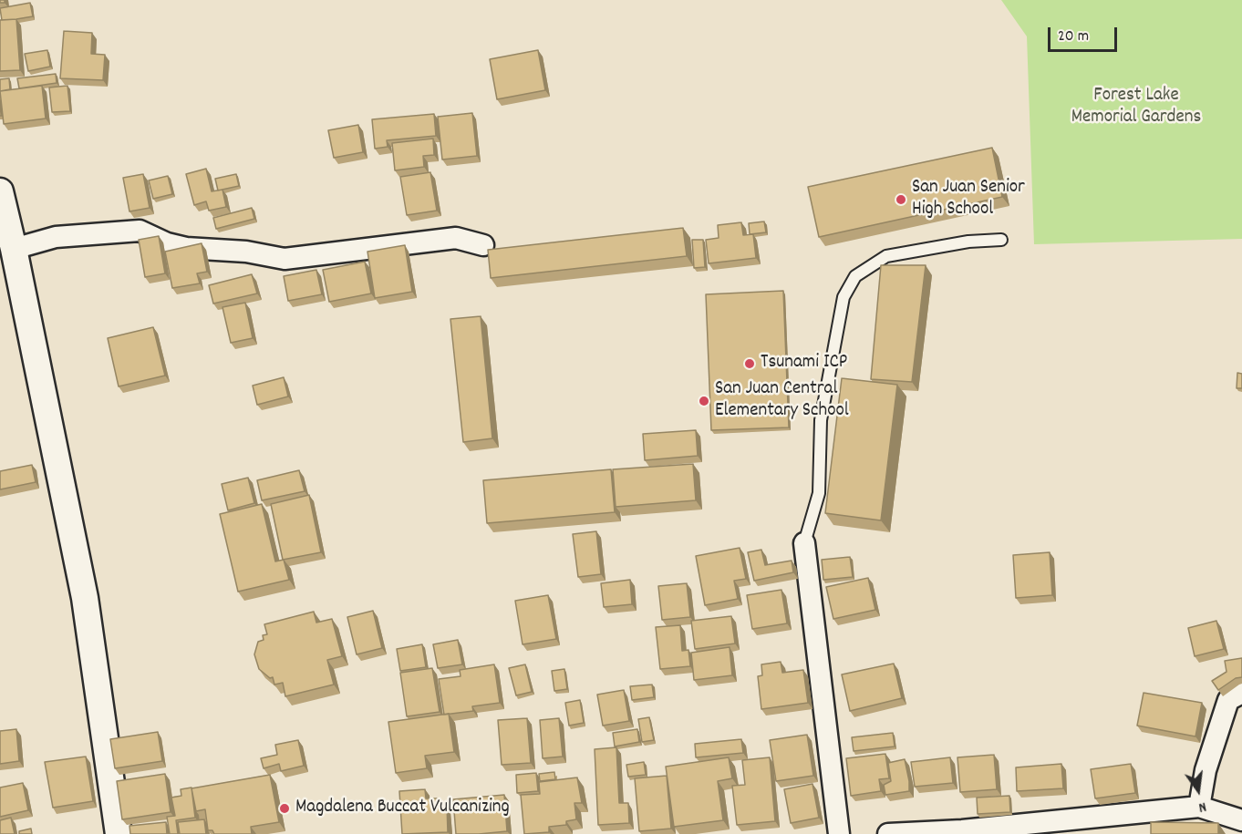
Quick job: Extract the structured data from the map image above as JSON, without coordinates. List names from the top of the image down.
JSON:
{
  "parks": ["Forest Lake Memorial Gardens"],
  "places": [
    "San Juan Senior High School",
    "Tsunami ICP",
    "San Juan Central Elementary School",
    "Magdalena Buccat Vulcanizing"
  ],
  "scale_bar": "20 m",
  "north": "bottom"
}
